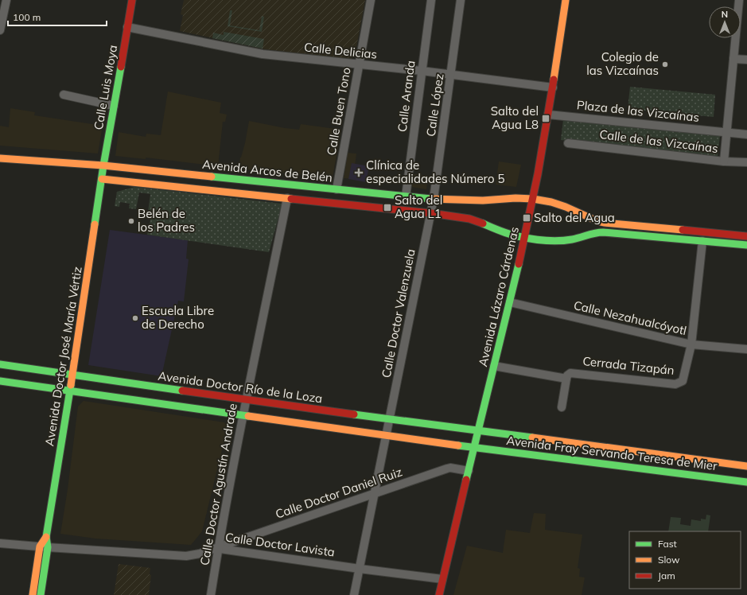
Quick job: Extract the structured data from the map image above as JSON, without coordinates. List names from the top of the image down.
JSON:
{
  "streets": {
    "main road": [
      "Calle Luis Moya",
      "Avenida Arcos de Belén",
      "Avenida Lázaro Cárdenas",
      "Avenida Doctor José María Vértiz",
      "Avenida Doctor Río de la Loza",
      "Avenida Fray Servando Teresa de Mier"
    ],
    "street": [
      "Calle Delicias",
      "Calle Aranda",
      "Calle López",
      "Calle Buen Tono",
      "Plaza de las Vizcaínas",
      "Calle de las Vizcaínas",
      "Calle Doctor Valenzuela",
      "Calle Nezahualcóyotl",
      "Cerrada Tizapán",
      "Calle Doctor Agustín Andrade",
      "Calle Doctor Daniel Ruiz",
      "Calle Doctor Lavista"
    ]
  },
  "crossings": [
    ["Calle Delicias", "Calle Luis Moya"],
    ["Calle Delicias", "Calle Aranda"],
    ["Calle Delicias", "Calle López"],
    ["Calle Delicias", "Calle Buen Tono"],
    ["Calle Delicias", "Avenida Lázaro Cárdenas"],
    ["Calle Luis Moya", "Avenida Arcos de Belén"],
    ["Calle Luis Moya", "Avenida Doctor José María Vértiz"],
    ["Calle Aranda", "Avenida Arcos de Belén"],
    ["Calle López", "Avenida Arcos de Belén"],
    ["Calle López", "Calle Doctor Valenzuela"],
    ["Calle Buen Tono", "Avenida Arcos de Belén"],
    ["Plaza de las Vizcaínas", "Avenida Lázaro Cárdenas"],
    ["Avenida Arcos de Belén", "Avenida Lázaro Cárdenas"],
    ["Avenida Arcos de Belén", "Calle Doctor Valenzuela"],
    ["Avenida Arcos de Belén", "Avenida Doctor José María Vértiz"],
    ["Avenida Arcos de Belén", "Calle Doctor Agustín Andrade"],
    ["Avenida Lázaro Cárdenas", "Calle Nezahualcóyotl"],
    ["Avenida Lázaro Cárdenas", "Avenida Doctor Río de la Loza"],
    ["Avenida Lázaro Cárdenas", "Avenida Fray Servando Teresa de Mier"],
    ["Avenida Lázaro Cárdenas", "Calle Doctor Daniel Ruiz"],
    ["Avenida Lázaro Cárdenas", "Calle Doctor Lavista"],
    ["Calle Doctor Valenzuela", "Avenida Doctor Río de la Loza"],
    ["Calle Doctor Valenzuela", "Calle Doctor Daniel Ruiz"],
    ["Calle Doctor Valenzuela", "Calle Doctor Lavista"],
    ["Calle Nezahualcóyotl", "Cerrada Tizapán"],
    ["Avenida Doctor José María Vértiz", "Avenida Doctor Río de la Loza"],
    ["Avenida Doctor José María Vértiz", "Calle Doctor Lavista"],
    ["Avenida Doctor Río de la Loza", "Avenida Fray Servando Teresa de Mier"],
    ["Avenida Doctor Río de la Loza", "Calle Doctor Agustín Andrade"],
    ["Calle Doctor Agustín Andrade", "Calle Doctor Daniel Ruiz"],
    ["Calle Doctor Agustín Andrade", "Calle Doctor Lavista"],
    ["Calle Doctor Daniel Ruiz", "Calle Doctor Lavista"]
  ],
  "places": {
    "other": ["Colegio de las Vizcaínas", "Belén de los Padres", "Escuela Libre de Derecho"],
    "transit": ["Salto del Agua L8", "Salto del Agua L1", "Salto del Agua"],
    "health": ["Clínica de especialidades Número 5"]
  },
  "legend": ["Fast", "Slow", "Jam"],
  "scale_bar": "100 m",
  "north": "top"
}
